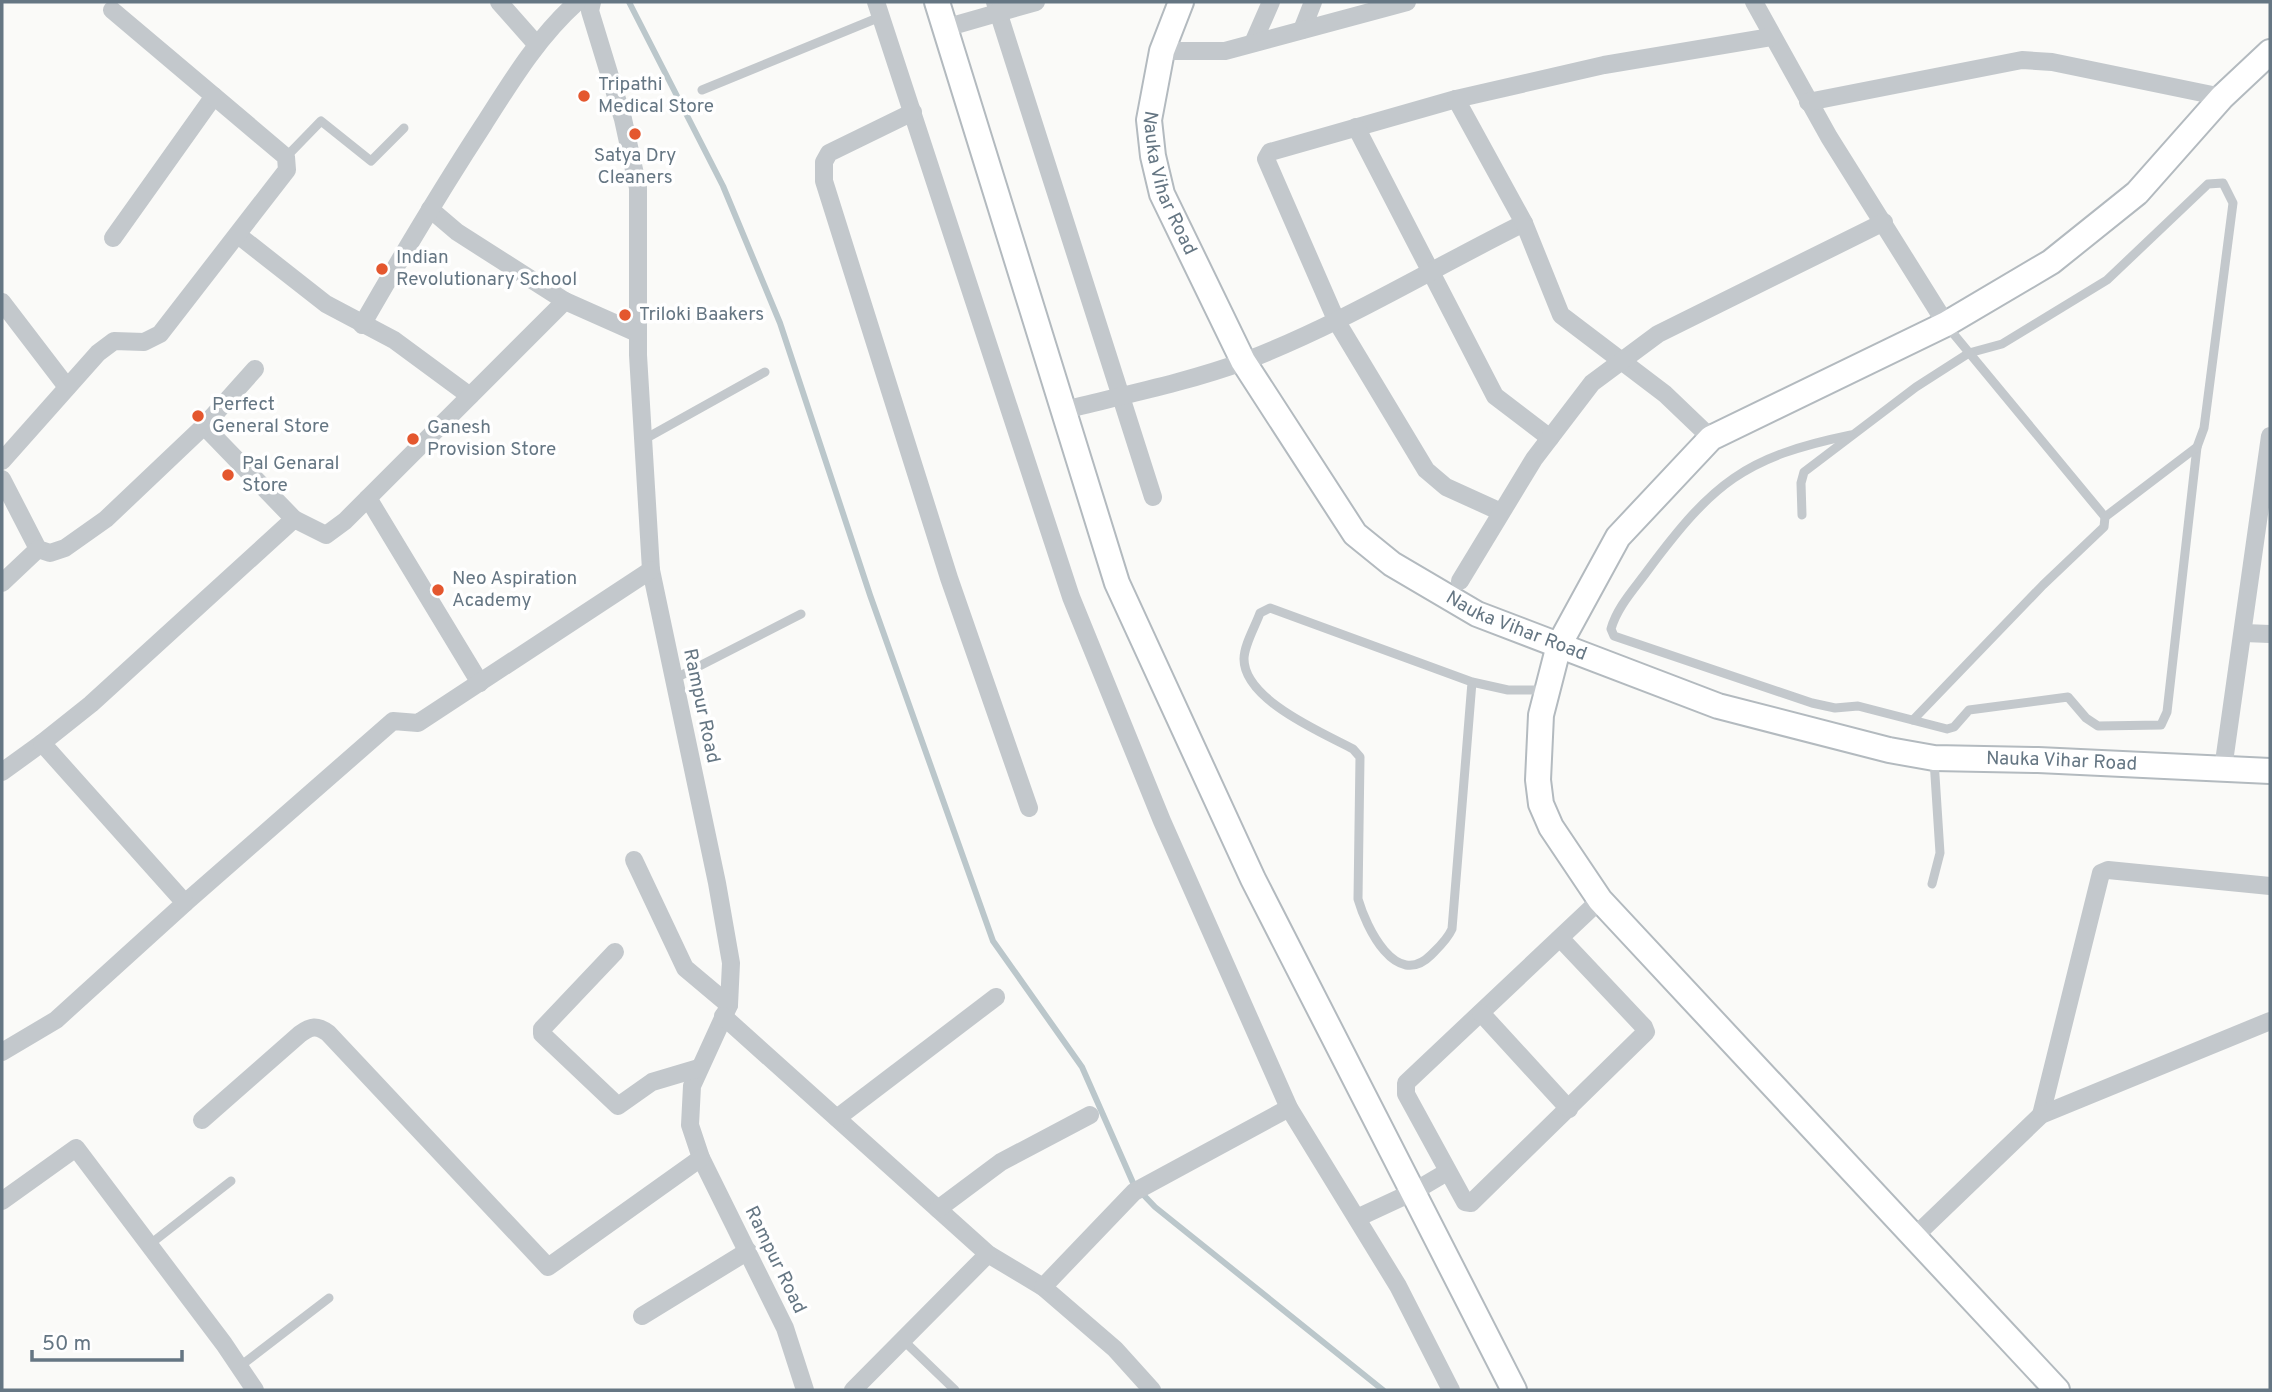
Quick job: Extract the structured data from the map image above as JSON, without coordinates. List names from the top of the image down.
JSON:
{
  "streets": {
    "street": ["Nauka Vihar Road", "Rampur Road"]
  },
  "places": [
    "Tripathi Medical Store",
    "Satya Dry Cleaners",
    "Indian Revolutionary School",
    "Triloki Baakers",
    "Perfect General Store",
    "Ganesh Provision Store",
    "Pal Genaral Store",
    "Neo Aspiration Academy"
  ],
  "scale_bar": "50 m"
}
